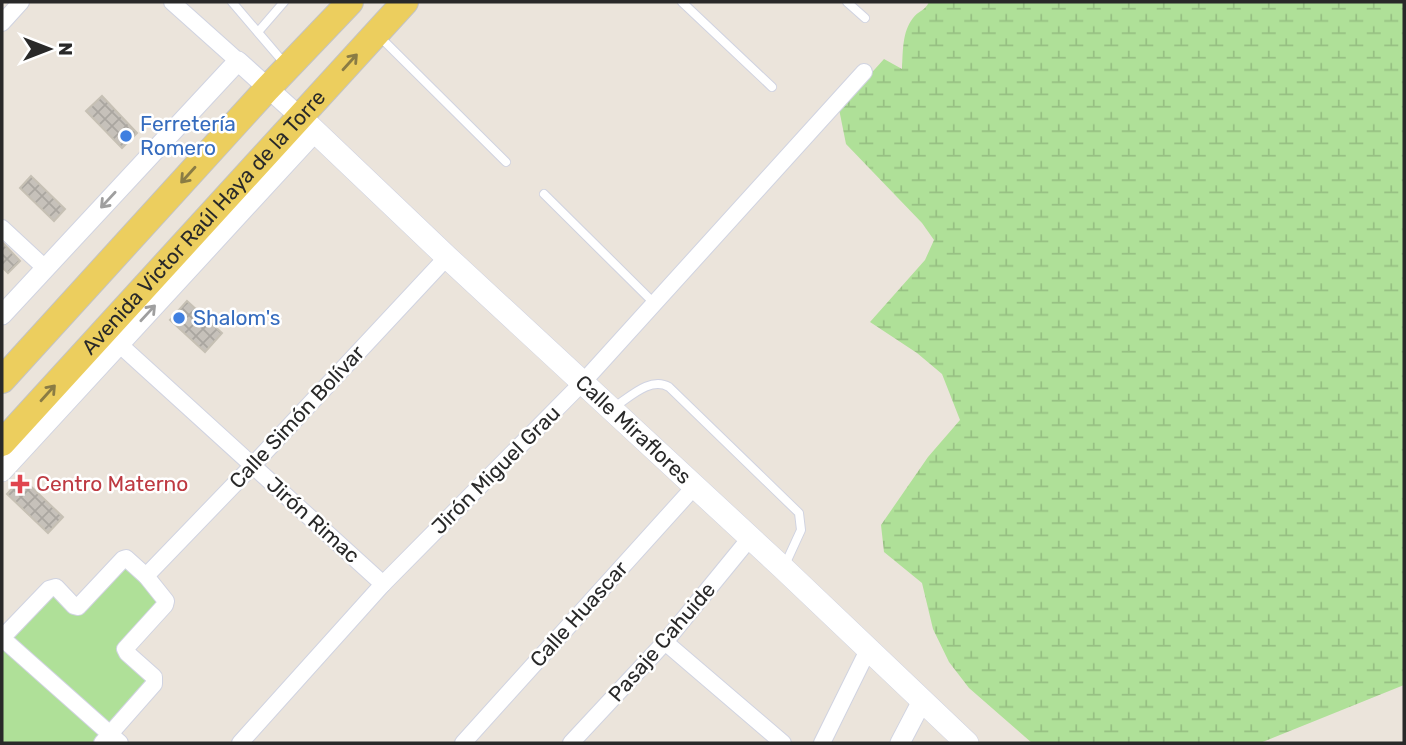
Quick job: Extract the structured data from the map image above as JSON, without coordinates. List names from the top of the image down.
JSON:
{
  "streets": {
    "main road": ["Avenida Victor Raúl Haya de la Torre", "Calle Miraflores"],
    "street": [
      "Calle Simón Bolívar",
      "Jirón Miguel Grau",
      "Jirón Rimac",
      "Calle Huascar",
      "Pasaje Cahuide"
    ]
  },
  "crossings": [
    ["Avenida Victor Raúl Haya de la Torre", "Calle Miraflores"],
    ["Calle Simón Bolívar", "Calle Miraflores"],
    ["Calle Simón Bolívar", "Jirón Rimac"],
    ["Calle Miraflores", "Jirón Miguel Grau"],
    ["Calle Miraflores", "Calle Huascar"],
    ["Calle Miraflores", "Pasaje Cahuide"],
    ["Jirón Miguel Grau", "Jirón Rimac"]
  ],
  "places": {
    "other": ["Ferretería Romero", "Shalom's"],
    "health": ["Centro Materno"]
  },
  "north": "right"
}
